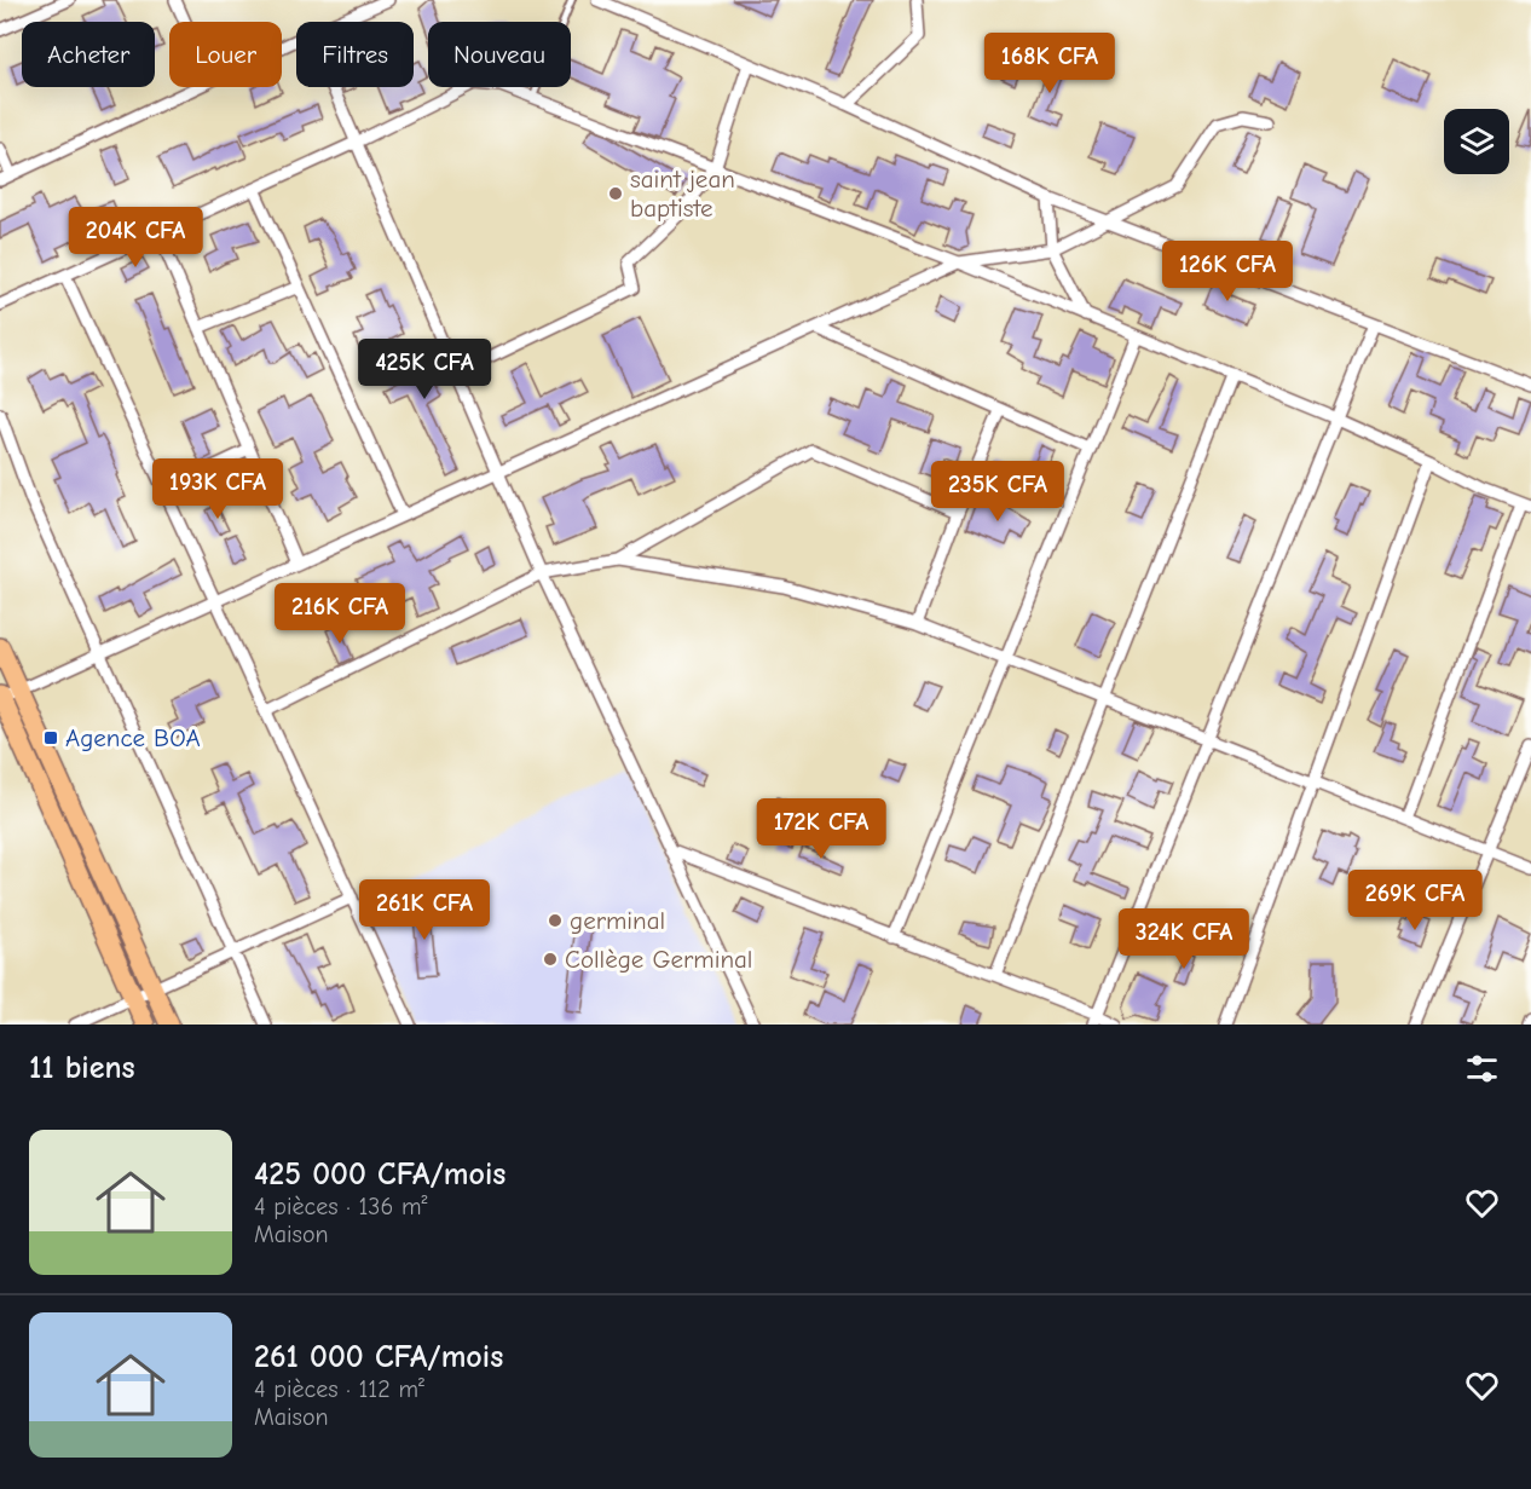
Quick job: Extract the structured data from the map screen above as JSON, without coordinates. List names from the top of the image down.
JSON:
{
  "places": {
    "other": ["saint jean baptiste", "germinal", "Collège Germinal"],
    "transit": ["Agence BOA"]
  },
  "page": {
    "chip": [
      "Acheter",
      "Louer",
      "Filtres",
      "Nouveau"
    ],
    "price": [
      "168K CFA",
      "204K CFA",
      "126K CFA",
      "425K CFA",
      "193K CFA",
      "235K CFA",
      "216K CFA",
      "172K CFA",
      "269K CFA",
      "261K CFA",
      "324K CFA"
    ],
    "heading": "11 biens",
    "list": [
      {
        "name": "425 000 CFA/mois",
        "note": "4 pièces · 136 m² · Maison"
      },
      {
        "name": "261 000 CFA/mois",
        "note": "4 pièces · 112 m² · Maison"
      }
    ]
  }
}
